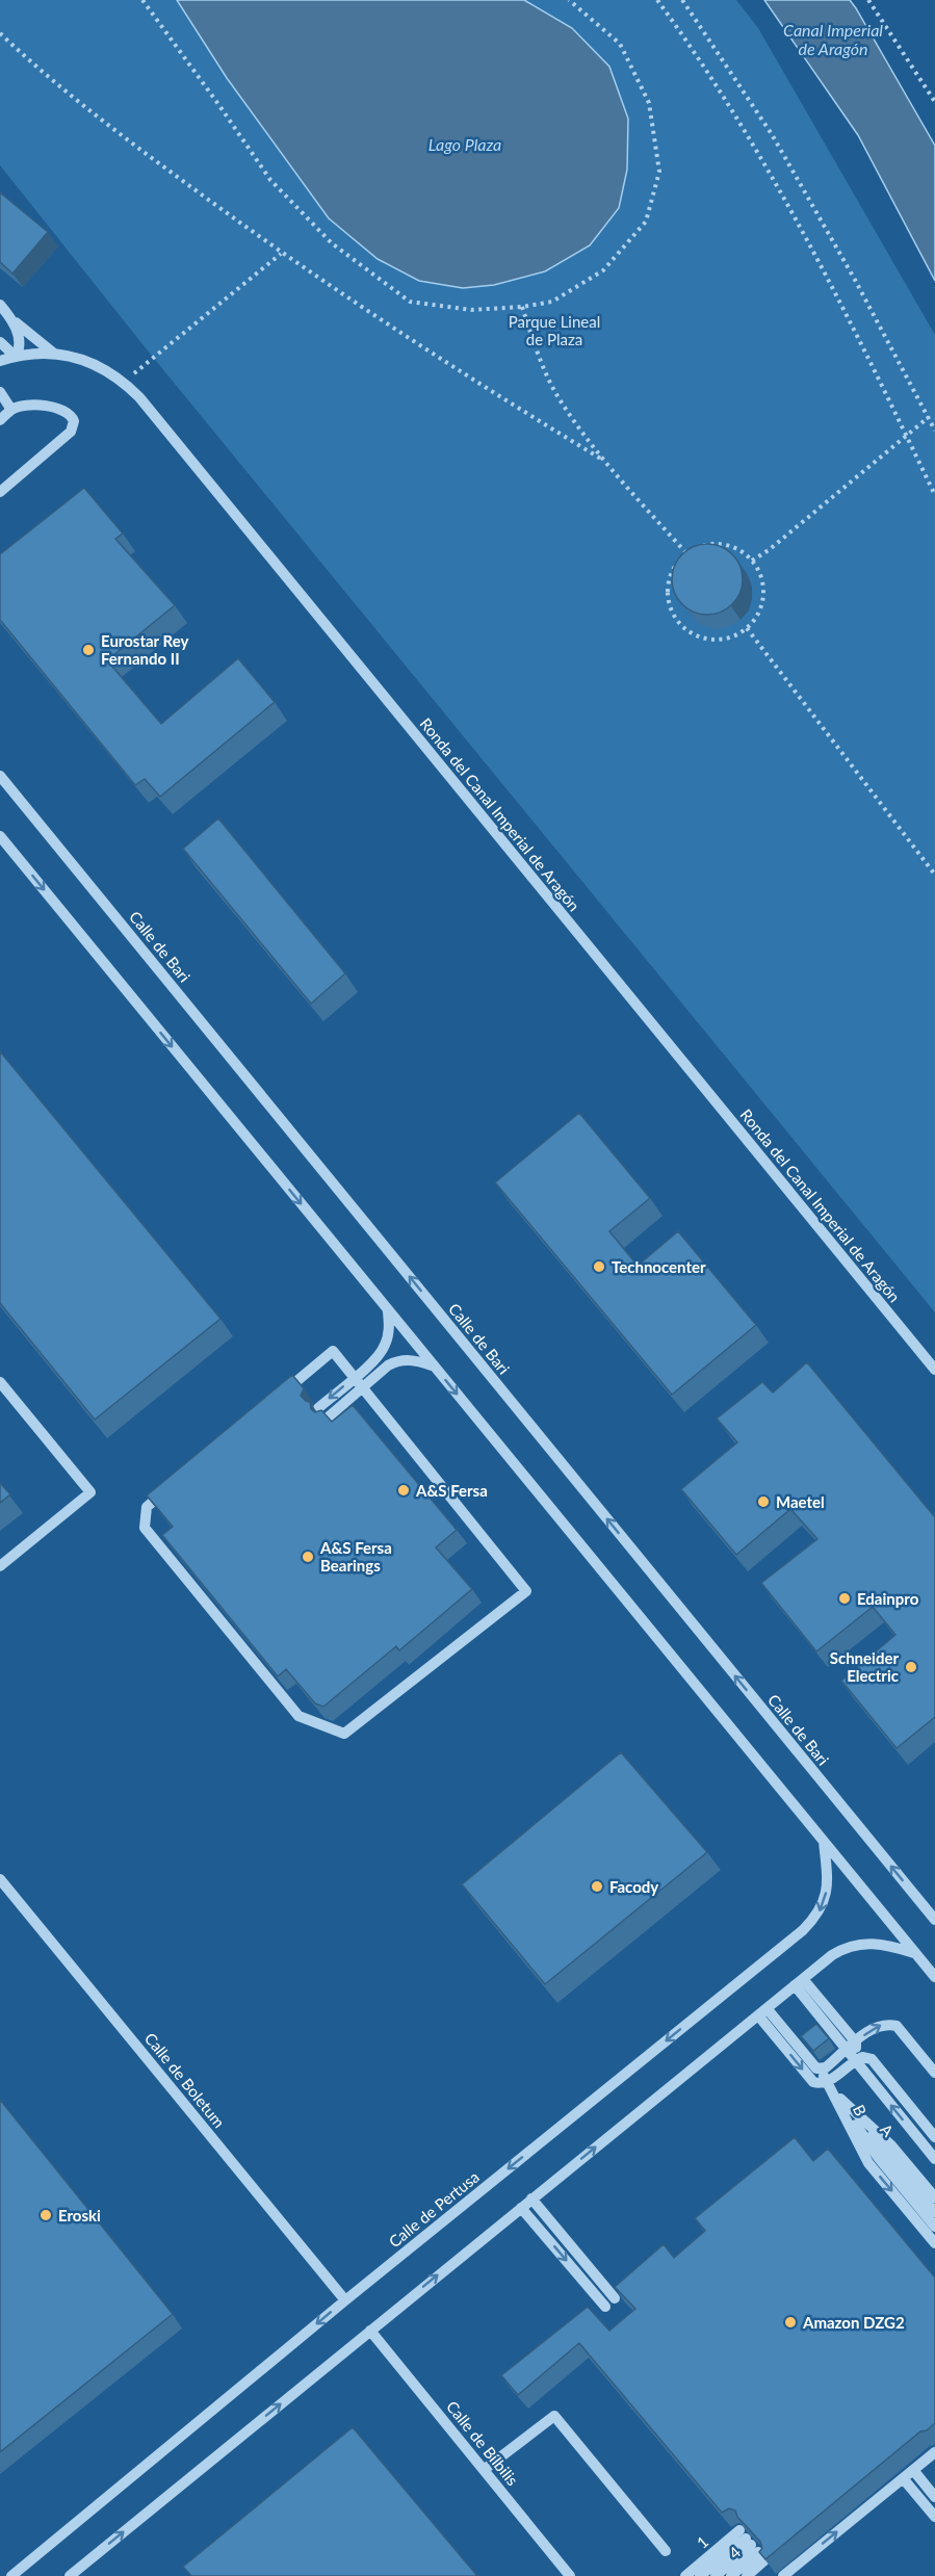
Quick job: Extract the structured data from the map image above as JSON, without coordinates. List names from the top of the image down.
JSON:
{
  "streets": {
    "street": [
      "Ronda del Canal Imperial de Aragón",
      "Calle de Bari",
      "Calle de Boletum",
      "B",
      "A",
      "Calle de Pertusa",
      "Calle de Bílbilis",
      "1",
      "4"
    ]
  },
  "crossings": [
    ["Calle de Boletum", "Calle de Pertusa"],
    ["B", "A"],
    ["1", "4"]
  ],
  "water": ["Canal Imperial de Aragón", "Lago Plaza"],
  "parks": ["Parque Lineal de Plaza"],
  "places": [
    "Eurostar Rey Fernando II",
    "Technocenter",
    "A&S Fersa",
    "Maetel",
    "A&S Fersa Bearings",
    "Edainpro",
    "Schneider Electric",
    "Facody",
    "Eroski",
    "Amazon DZG2"
  ]
}
